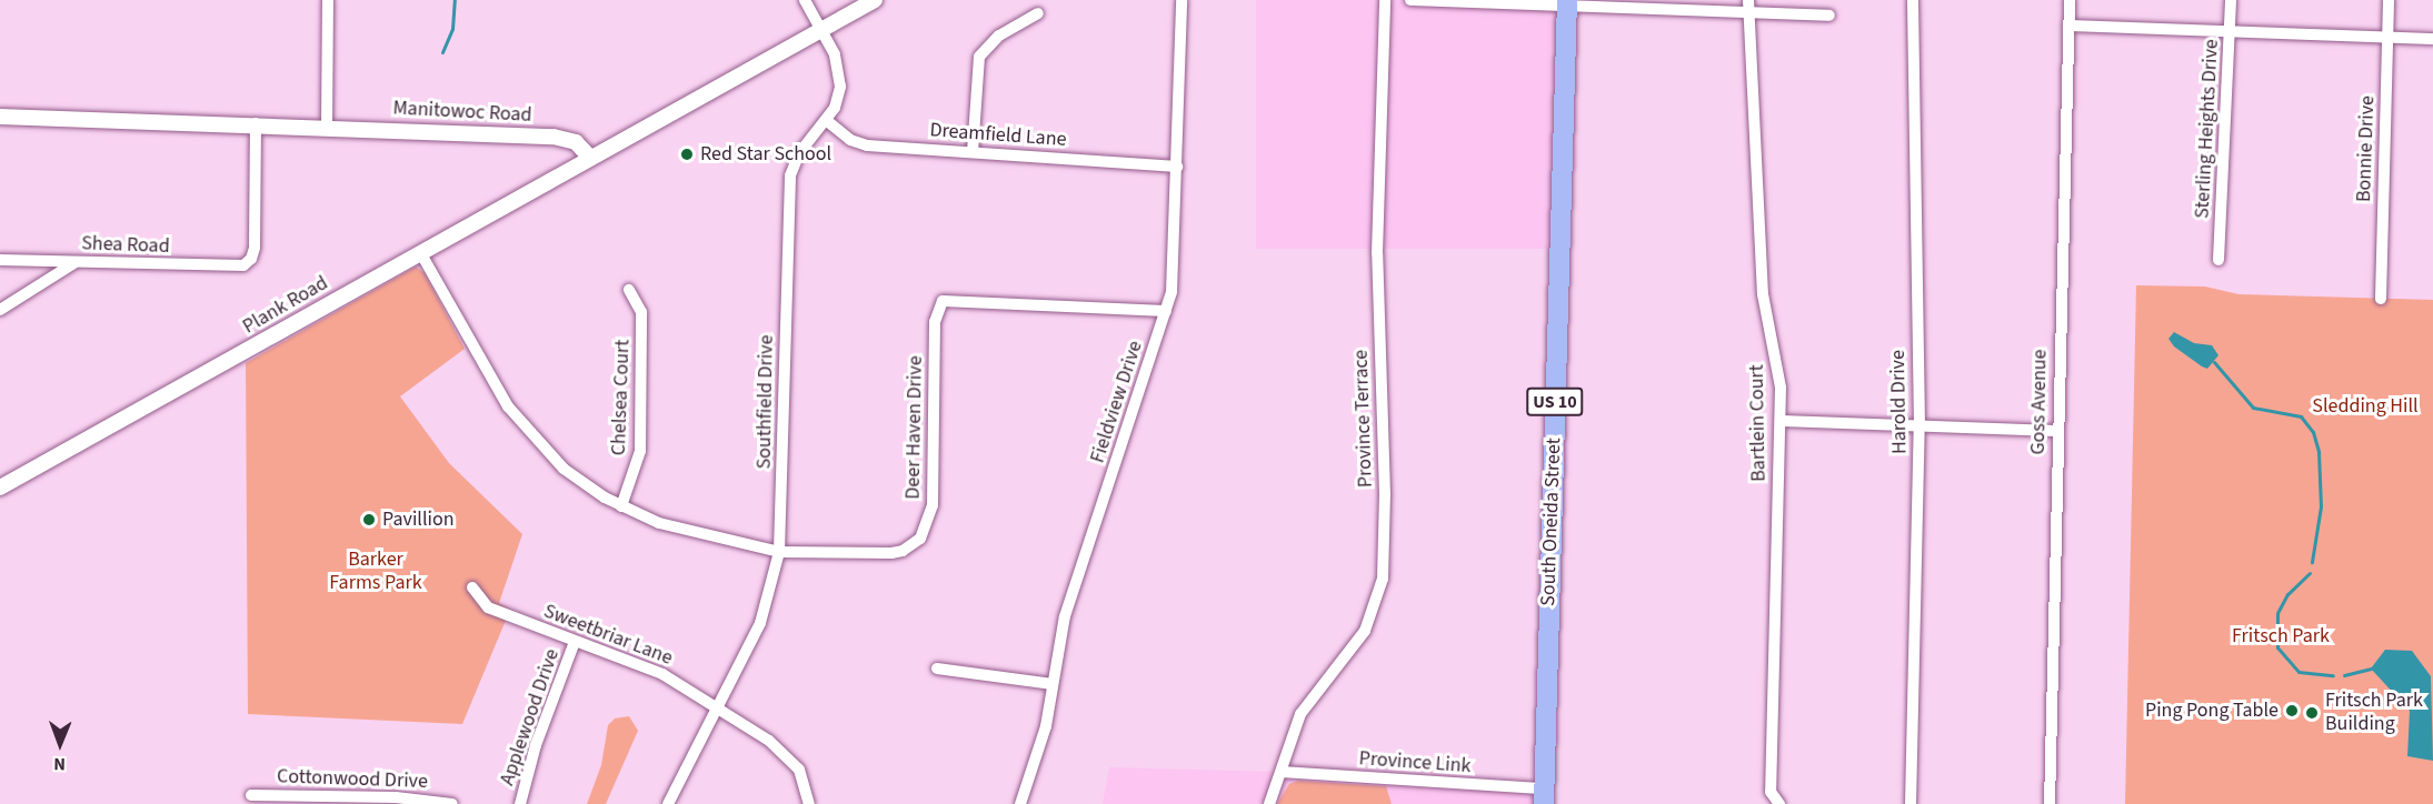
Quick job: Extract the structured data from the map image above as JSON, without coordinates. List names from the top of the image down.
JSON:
{
  "streets": {
    "highway": ["US 10", "South Oneida Street"],
    "street": [
      "Manitowoc Road",
      "Sterling Heights Drive",
      "Dreamfield Lane",
      "Bonnie Drive",
      "Shea Road",
      "Plank Road",
      "Chelsea Court",
      "Southfield Drive",
      "Fieldview Drive",
      "Harold Drive",
      "Goss Avenue",
      "Province Terrace",
      "Bartlein Court",
      "Deer Haven Drive",
      "Sweetbriar Lane",
      "Applewood Drive",
      "Province Link",
      "Cottonwood Drive"
    ]
  },
  "crossings": [
    ["Manitowoc Road", "Shea Road"],
    ["Manitowoc Road", "Plank Road"],
    ["Dreamfield Lane", "Southfield Drive"],
    ["Dreamfield Lane", "Fieldview Drive"],
    ["Plank Road", "Deer Haven Drive"],
    ["Chelsea Court", "Deer Haven Drive"],
    ["Southfield Drive", "Deer Haven Drive"],
    ["Southfield Drive", "Sweetbriar Lane"],
    ["Fieldview Drive", "Deer Haven Drive"],
    ["Province Terrace", "Province Link"],
    ["South Oneida Street", "Province Link"],
    ["Sweetbriar Lane", "Applewood Drive"]
  ],
  "parks": ["Sledding Hill", "Barker Farms Park", "Fritsch Park"],
  "places": [
    "Red Star School",
    "Pavillion",
    "Ping Pong Table",
    "Fritsch Park Building"
  ],
  "north": "bottom"
}
